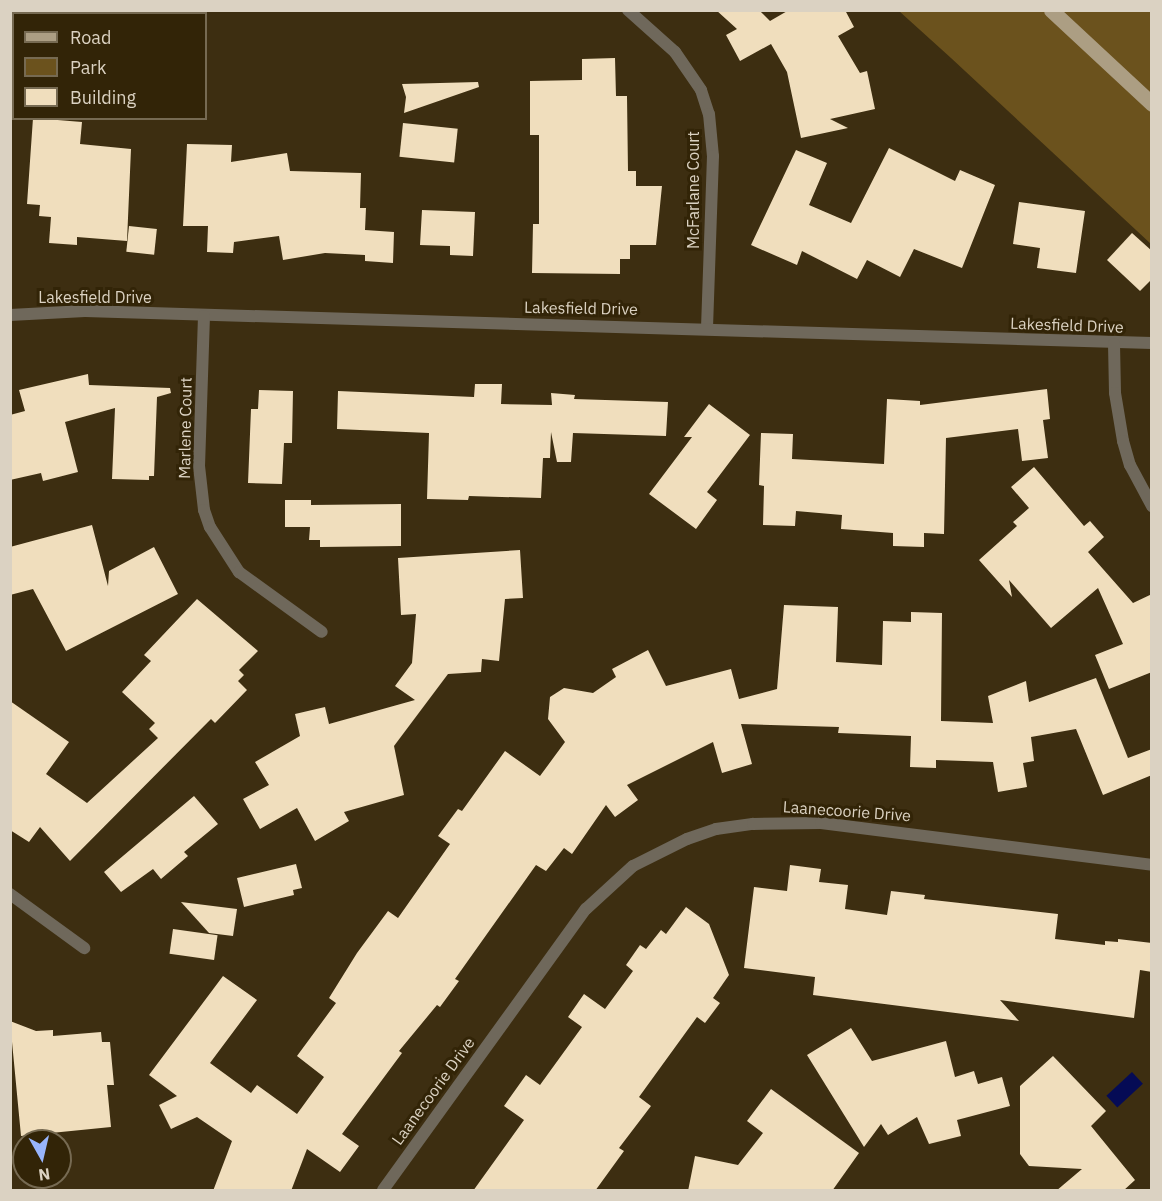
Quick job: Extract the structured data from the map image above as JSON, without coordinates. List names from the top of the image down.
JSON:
{
  "streets": {
    "street": [
      "McFarlane Court",
      "Lakesfield Drive",
      "Marlene Court",
      "Laanecoorie Drive"
    ]
  },
  "crossings": [
    ["McFarlane Court", "Lakesfield Drive"],
    ["Lakesfield Drive", "Marlene Court"]
  ],
  "legend": ["Road", "Park", "Building"],
  "north": "bottom"
}
